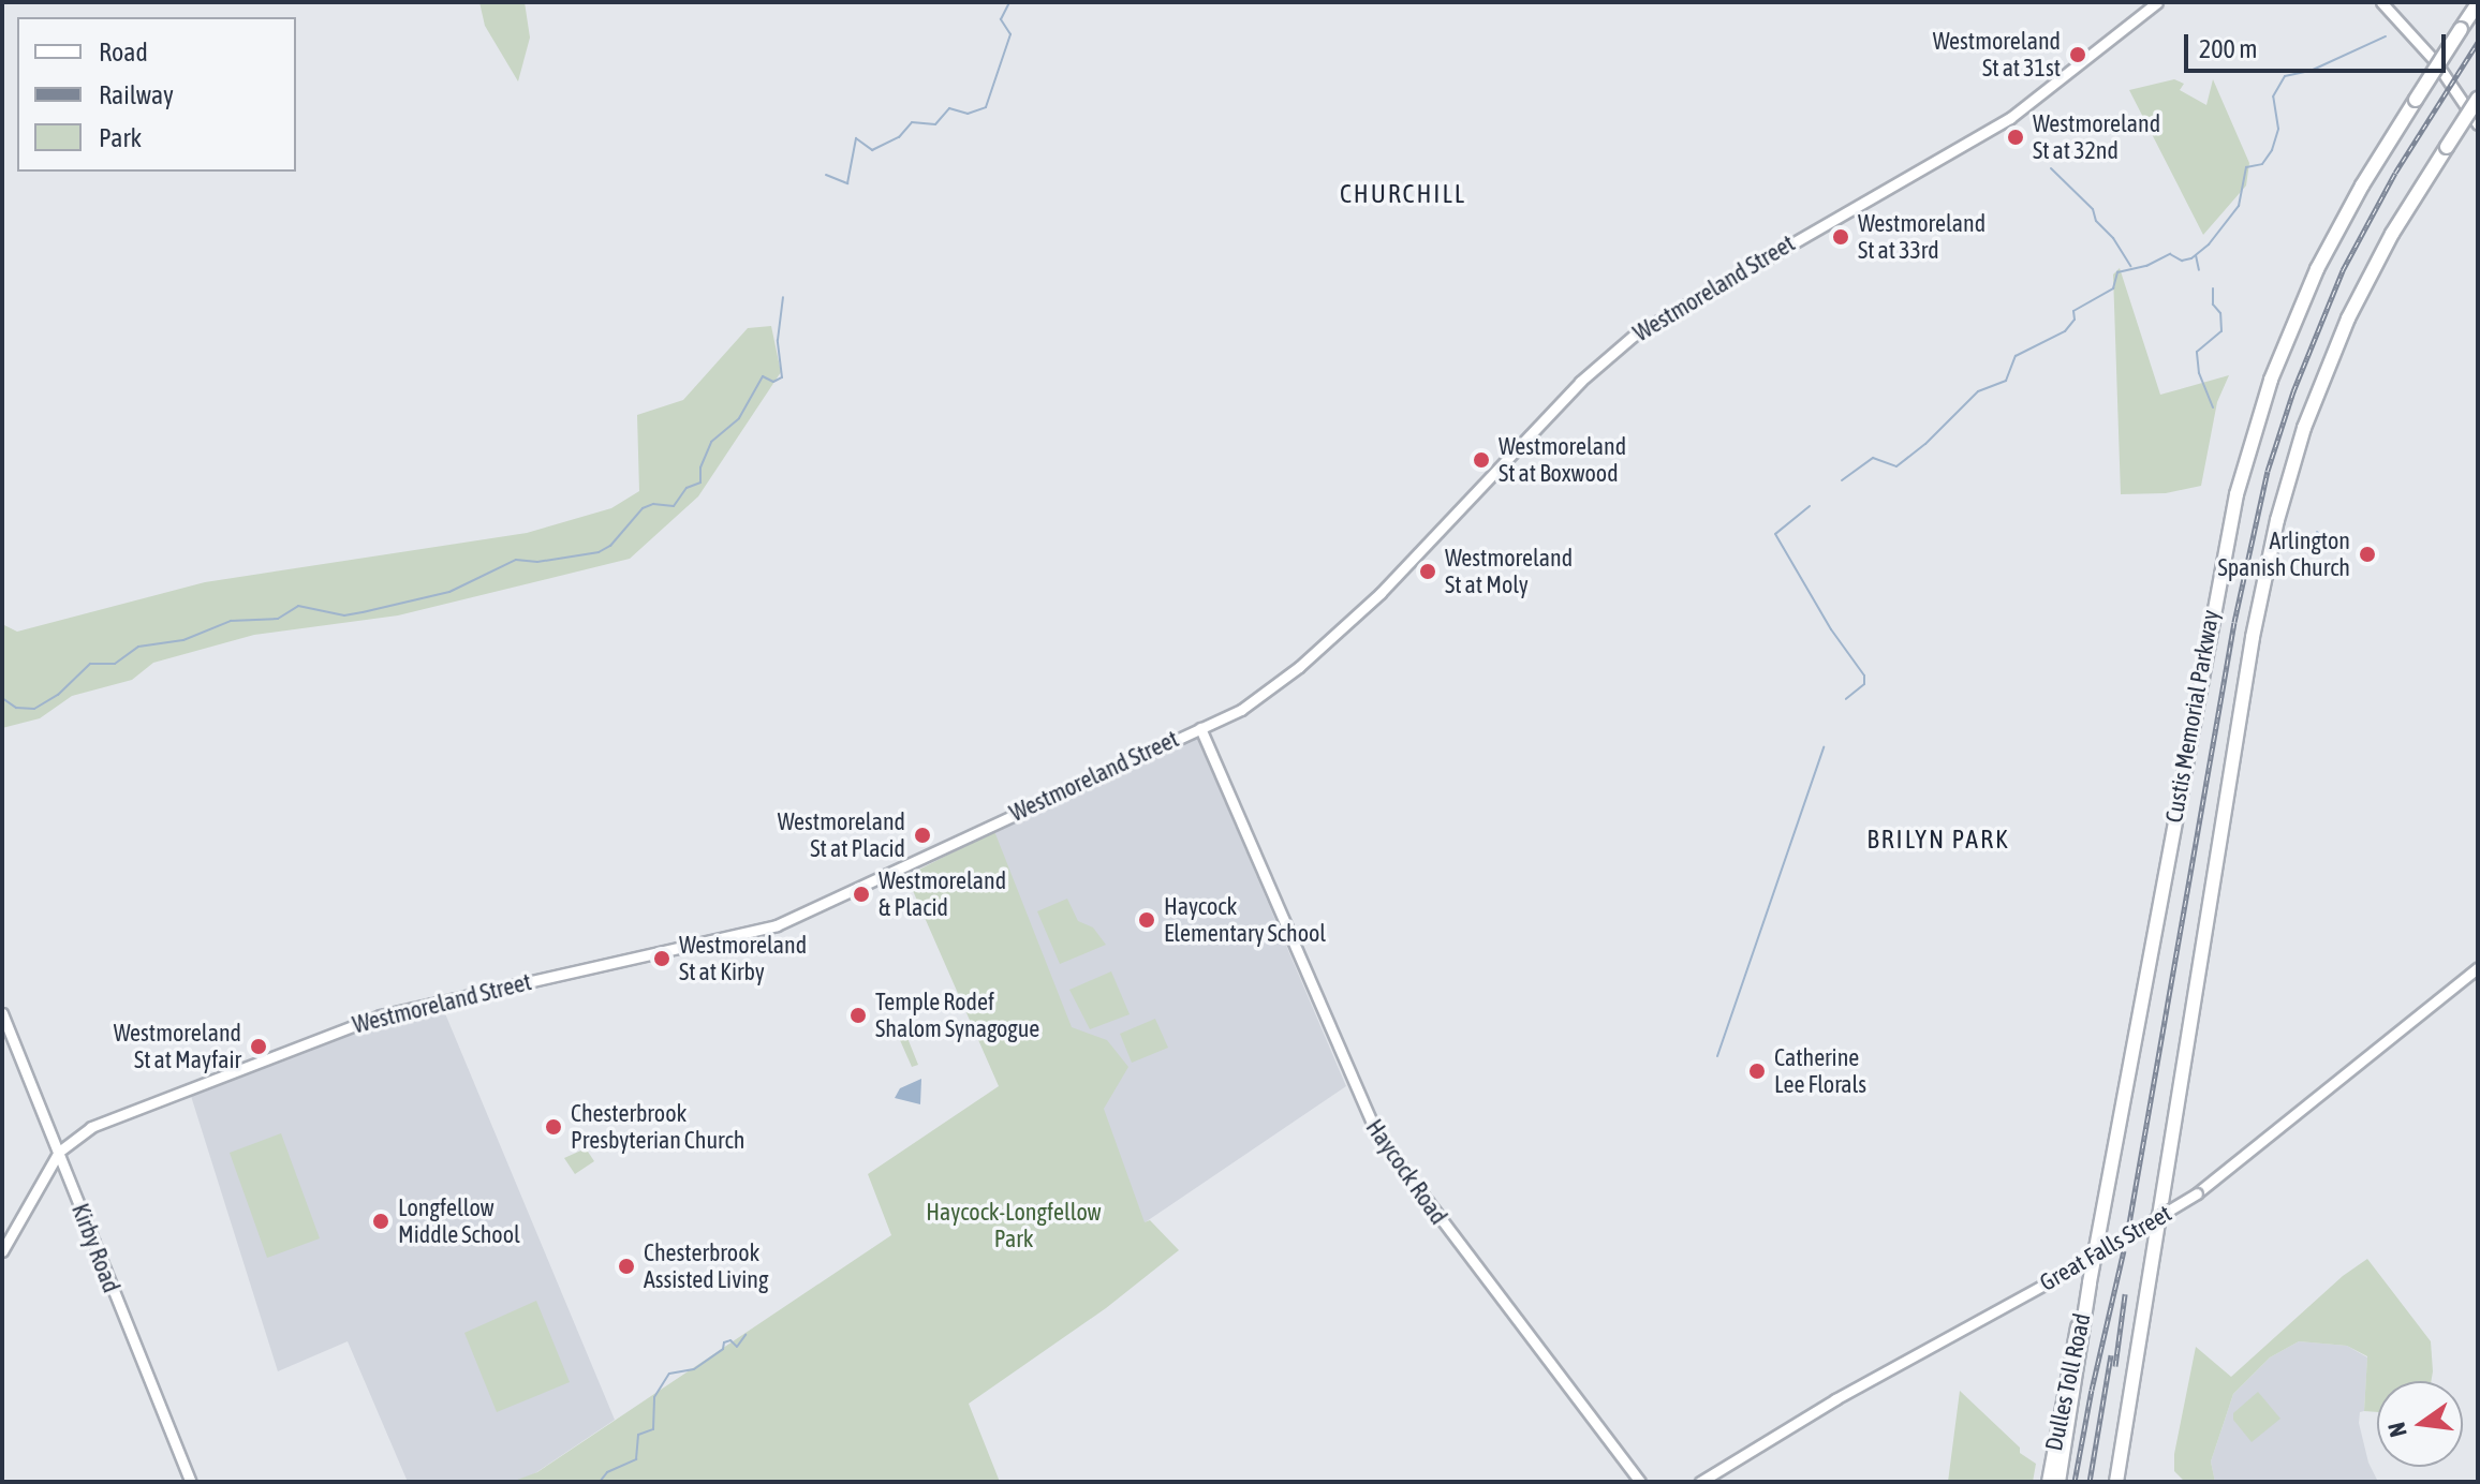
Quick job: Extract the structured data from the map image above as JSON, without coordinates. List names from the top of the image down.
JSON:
{
  "streets": {
    "highway": ["Custis Memorial Parkway", "Dulles Toll Road"],
    "main road": [
      "Westmoreland Street",
      "Haycock Road",
      "Kirby Road",
      "Great Falls Street"
    ]
  },
  "crossings": [
    ["Westmoreland Street", "Haycock Road"],
    ["Westmoreland Street", "Kirby Road"],
    ["Custis Memorial Parkway", "Dulles Toll Road"]
  ],
  "districts": ["CHURCHILL", "BRILYN PARK"],
  "parks": ["Haycock-Longfellow Park"],
  "places": [
    "Westmoreland St at 31st",
    "Westmoreland St at 32nd",
    "Westmoreland St at 33rd",
    "Westmoreland St at Boxwood",
    "Arlington Spanish Church",
    "Westmoreland St at Moly",
    "Westmoreland St at Placid",
    "Westmoreland & Placid",
    "Haycock Elementary School",
    "Westmoreland St at Kirby",
    "Temple Rodef Shalom Synagogue",
    "Westmoreland St at Mayfair",
    "Catherine Lee Florals",
    "Chesterbrook Presbyterian Church",
    "Longfellow Middle School",
    "Chesterbrook Assisted Living"
  ],
  "legend": ["Road", "Railway", "Park"],
  "scale_bar": "200 m",
  "north": "left"
}
